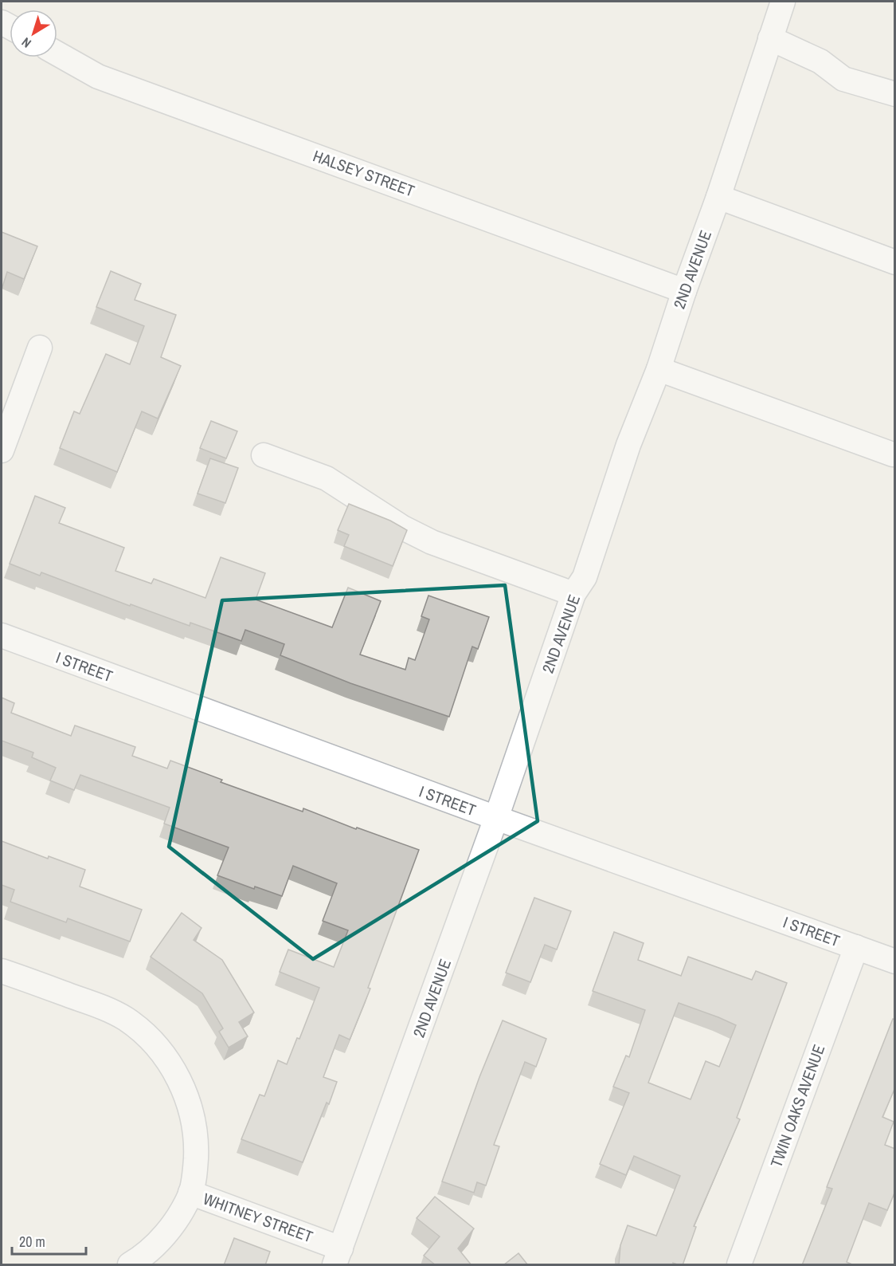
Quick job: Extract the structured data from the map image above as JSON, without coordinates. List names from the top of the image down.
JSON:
{
  "streets": {
    "street": [
      "HALSEY STREET",
      "2ND AVENUE",
      "I STREET",
      "TWIN OAKS AVENUE",
      "WHITNEY STREET"
    ]
  },
  "crossings": [
    ["HALSEY STREET", "2ND AVENUE"],
    ["2ND AVENUE", "I STREET"],
    ["2ND AVENUE", "WHITNEY STREET"],
    ["I STREET", "TWIN OAKS AVENUE"]
  ],
  "scale_bar": "20 m",
  "north": "bottom left"
}
